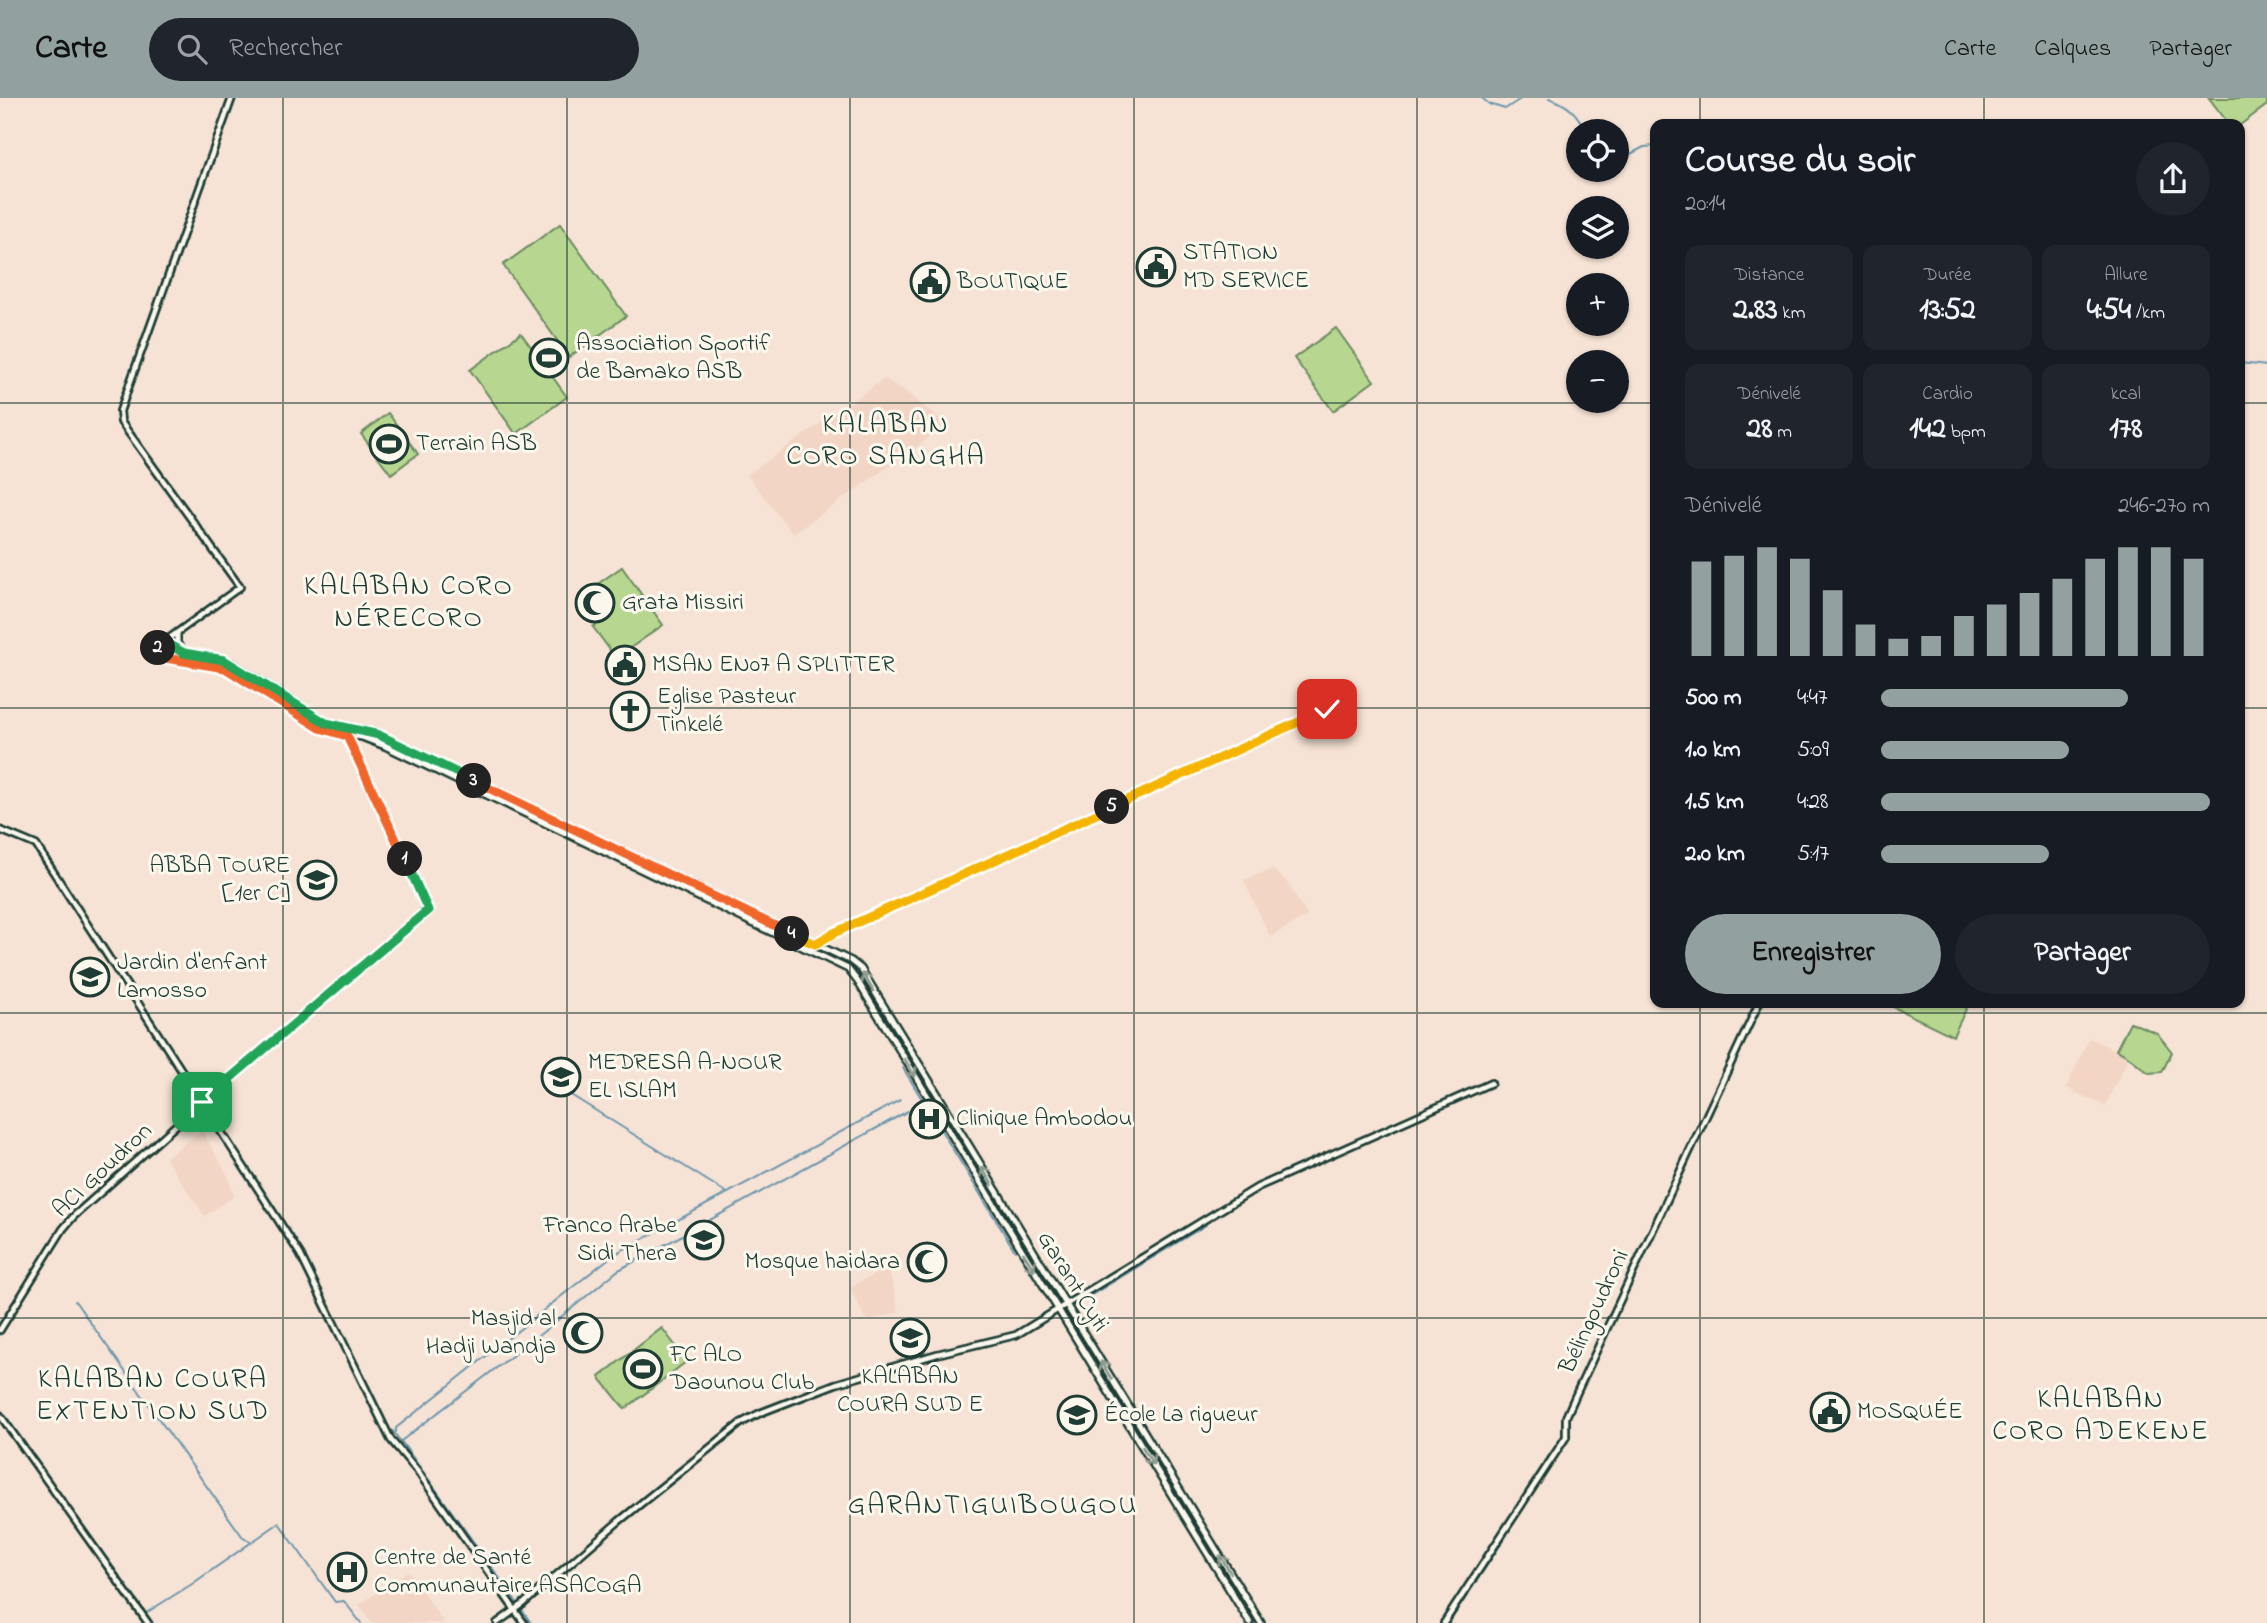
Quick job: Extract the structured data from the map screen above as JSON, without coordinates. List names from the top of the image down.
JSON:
{
  "streets": {
    "main road": ["Garant Cyti"],
    "street": ["ACI Goudron", "Bélingoudroni"]
  },
  "crossings": [
    ["ACI Goudron", "Garant Cyti"]
  ],
  "districts": [
    "KALABAN CORO SANGHA",
    "KALABAN CORO NÉRECORO",
    "KALABAN COURA EXTENTION SUD",
    "KALABAN CORO ADEKENE",
    "GARANTIGUIBOUGOU"
  ],
  "places": {
    "public building": [
      "STATION MD SERVICE",
      "BOUTIQUE",
      "MSAN EN07 A SPLITTER",
      "MOSQUÉE"
    ],
    "sports": ["Association Sportif de Bamako ASB", "Terrain ASB", "FC ALO Daounou Club"],
    "mosque": ["Grata Missiri", "Mosque haidara", "Masjid al Hadji Wandja"],
    "church": ["Eglise Pasteur Tinkelé"],
    "school or university": [
      "ABBA TOURE [1er C]",
      "Jardin d'enfant Lamosso",
      "MEDRESA A-NOUR EL ISLAM",
      "Franco Arabe Sidi Thera",
      "KALABAN COURA SUD E",
      "École La rigueur"
    ],
    "hospital": ["Clinique Ambodou", "Centre de Santé Communautaire ASACOGA"]
  },
  "page": {
    "header": "Carte",
    "search": "Rechercher",
    "nav": ["Carte", "Calques", "Partager"],
    "map_buttons": ["+", "−"],
    "heading": ["Course du soir", "20:14"],
    "stats": [
      ["Distance", "2.83 km"],
      ["Durée", "13:52"],
      ["Allure", "4:54 /km"],
      ["Dénivelé", "28 m"],
      ["Cardio", "142 bpm"],
      ["kcal", "178"]
    ],
    "chart": ["Dénivelé", "246–270 m"],
    "pins": [
      "2",
      "3",
      "5",
      "1",
      "4"
    ],
    "list": [
      {
        "name": "500 m",
        "note": "4:47"
      },
      {
        "name": "1.0 km",
        "note": "5:09"
      },
      {
        "name": "1.5 km",
        "note": "4:28"
      },
      {
        "name": "2.0 km",
        "note": "5:17"
      }
    ],
    "buttons": ["Enregistrer", "Partager"]
  }
}
